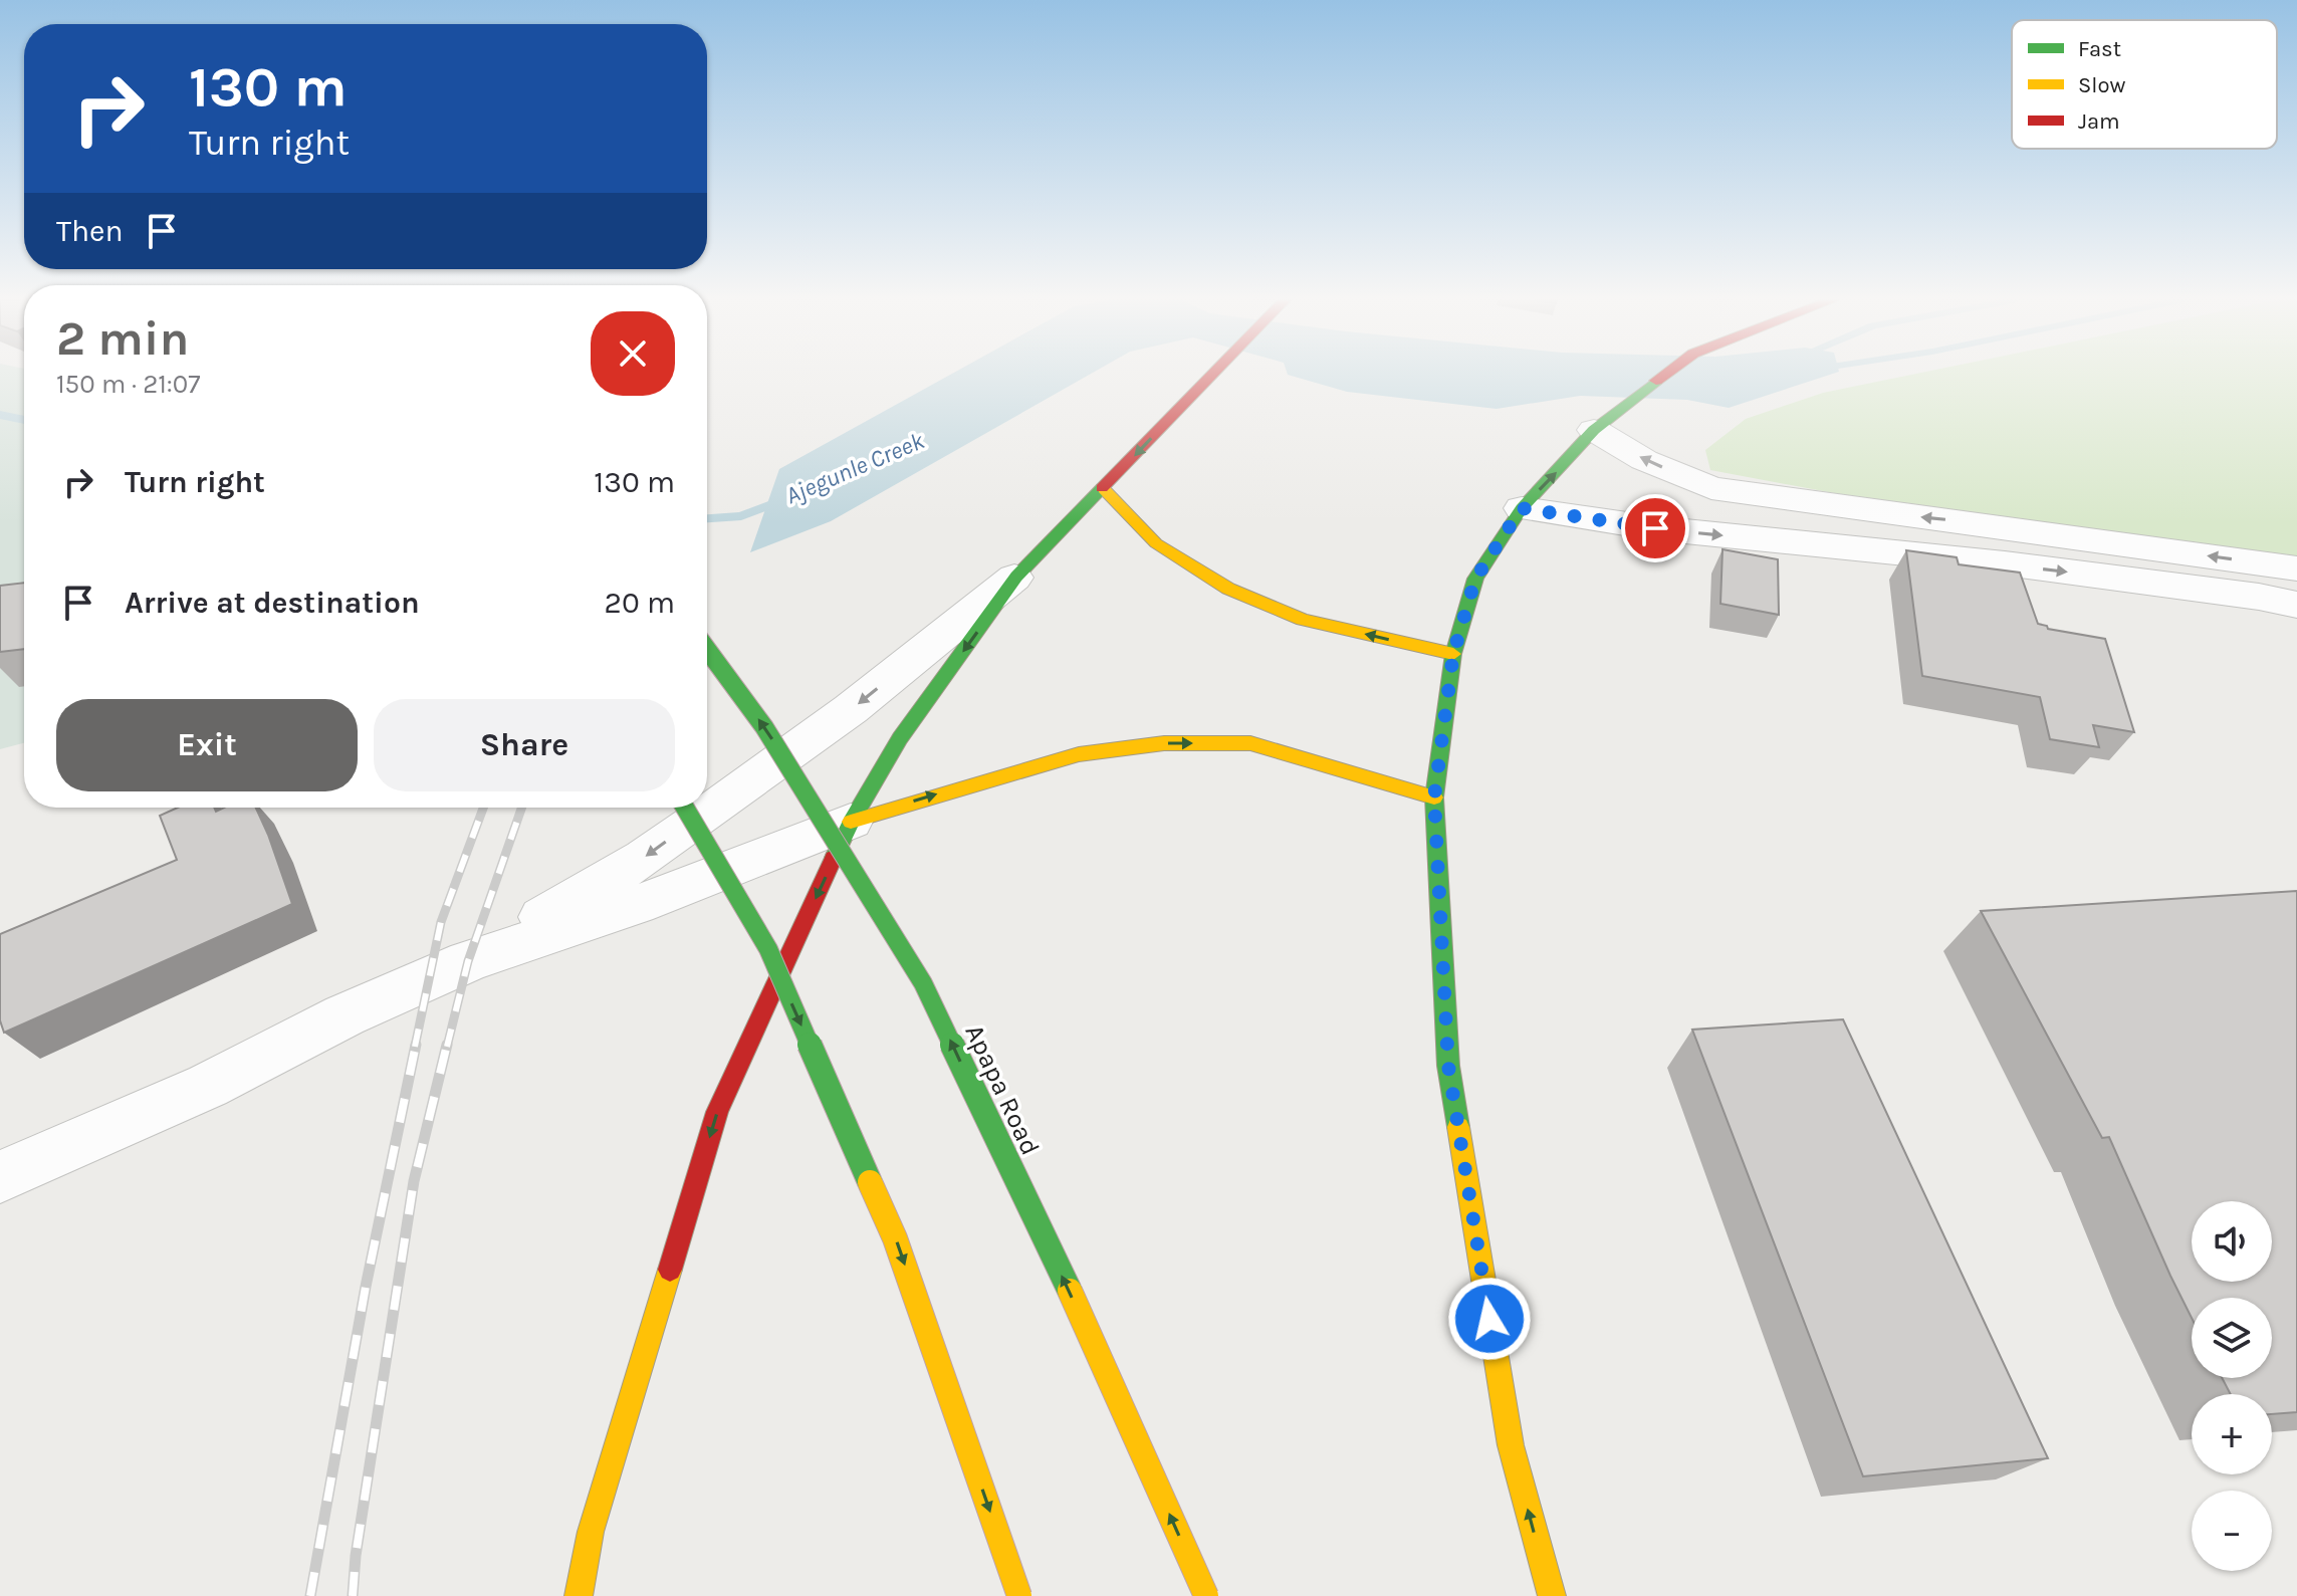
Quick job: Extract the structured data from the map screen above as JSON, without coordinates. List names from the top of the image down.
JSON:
{
  "streets": {
    "main road": ["Apapa Road"]
  },
  "water": ["Ajegunle Creek"],
  "legend": ["Fast", "Slow", "Jam"],
  "page": {
    "turn": ["130 m", "Turn right"],
    "then": "Then",
    "heading": ["2 min", "150 m · 21:07"],
    "list": [
      {
        "name": "Turn right",
        "value": "130 m"
      },
      {
        "name": "Arrive at destination",
        "value": "20 m"
      }
    ],
    "buttons": ["Exit", "Share"],
    "map_buttons": ["+", "−"]
  }
}
